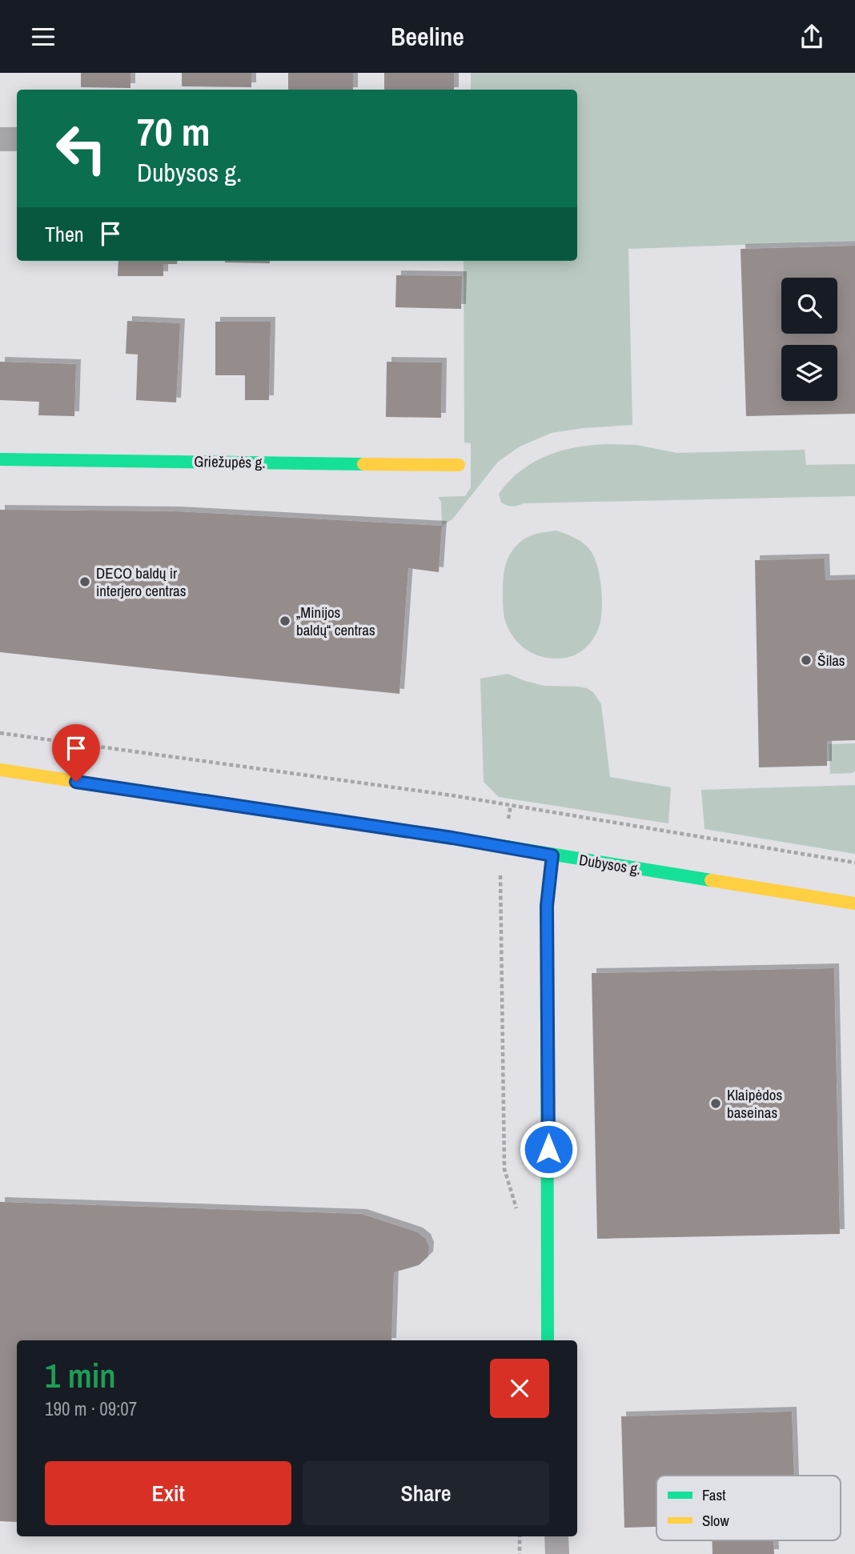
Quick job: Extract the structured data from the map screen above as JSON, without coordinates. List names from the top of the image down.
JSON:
{
  "streets": {
    "street": ["Griežupės g.", "Dubysos g."]
  },
  "places": [
    "DECO baldų ir interjero centras",
    "„Minijos baldų“ centras",
    "Šilas",
    "Klaipėdos baseinas"
  ],
  "legend": ["Fast", "Slow"],
  "page": {
    "header": "Beeline",
    "turn": ["70 m", "Dubysos g."],
    "then": "Then",
    "heading": ["1 min", "190 m · 09:07"],
    "buttons": ["Exit", "Share"]
  }
}
